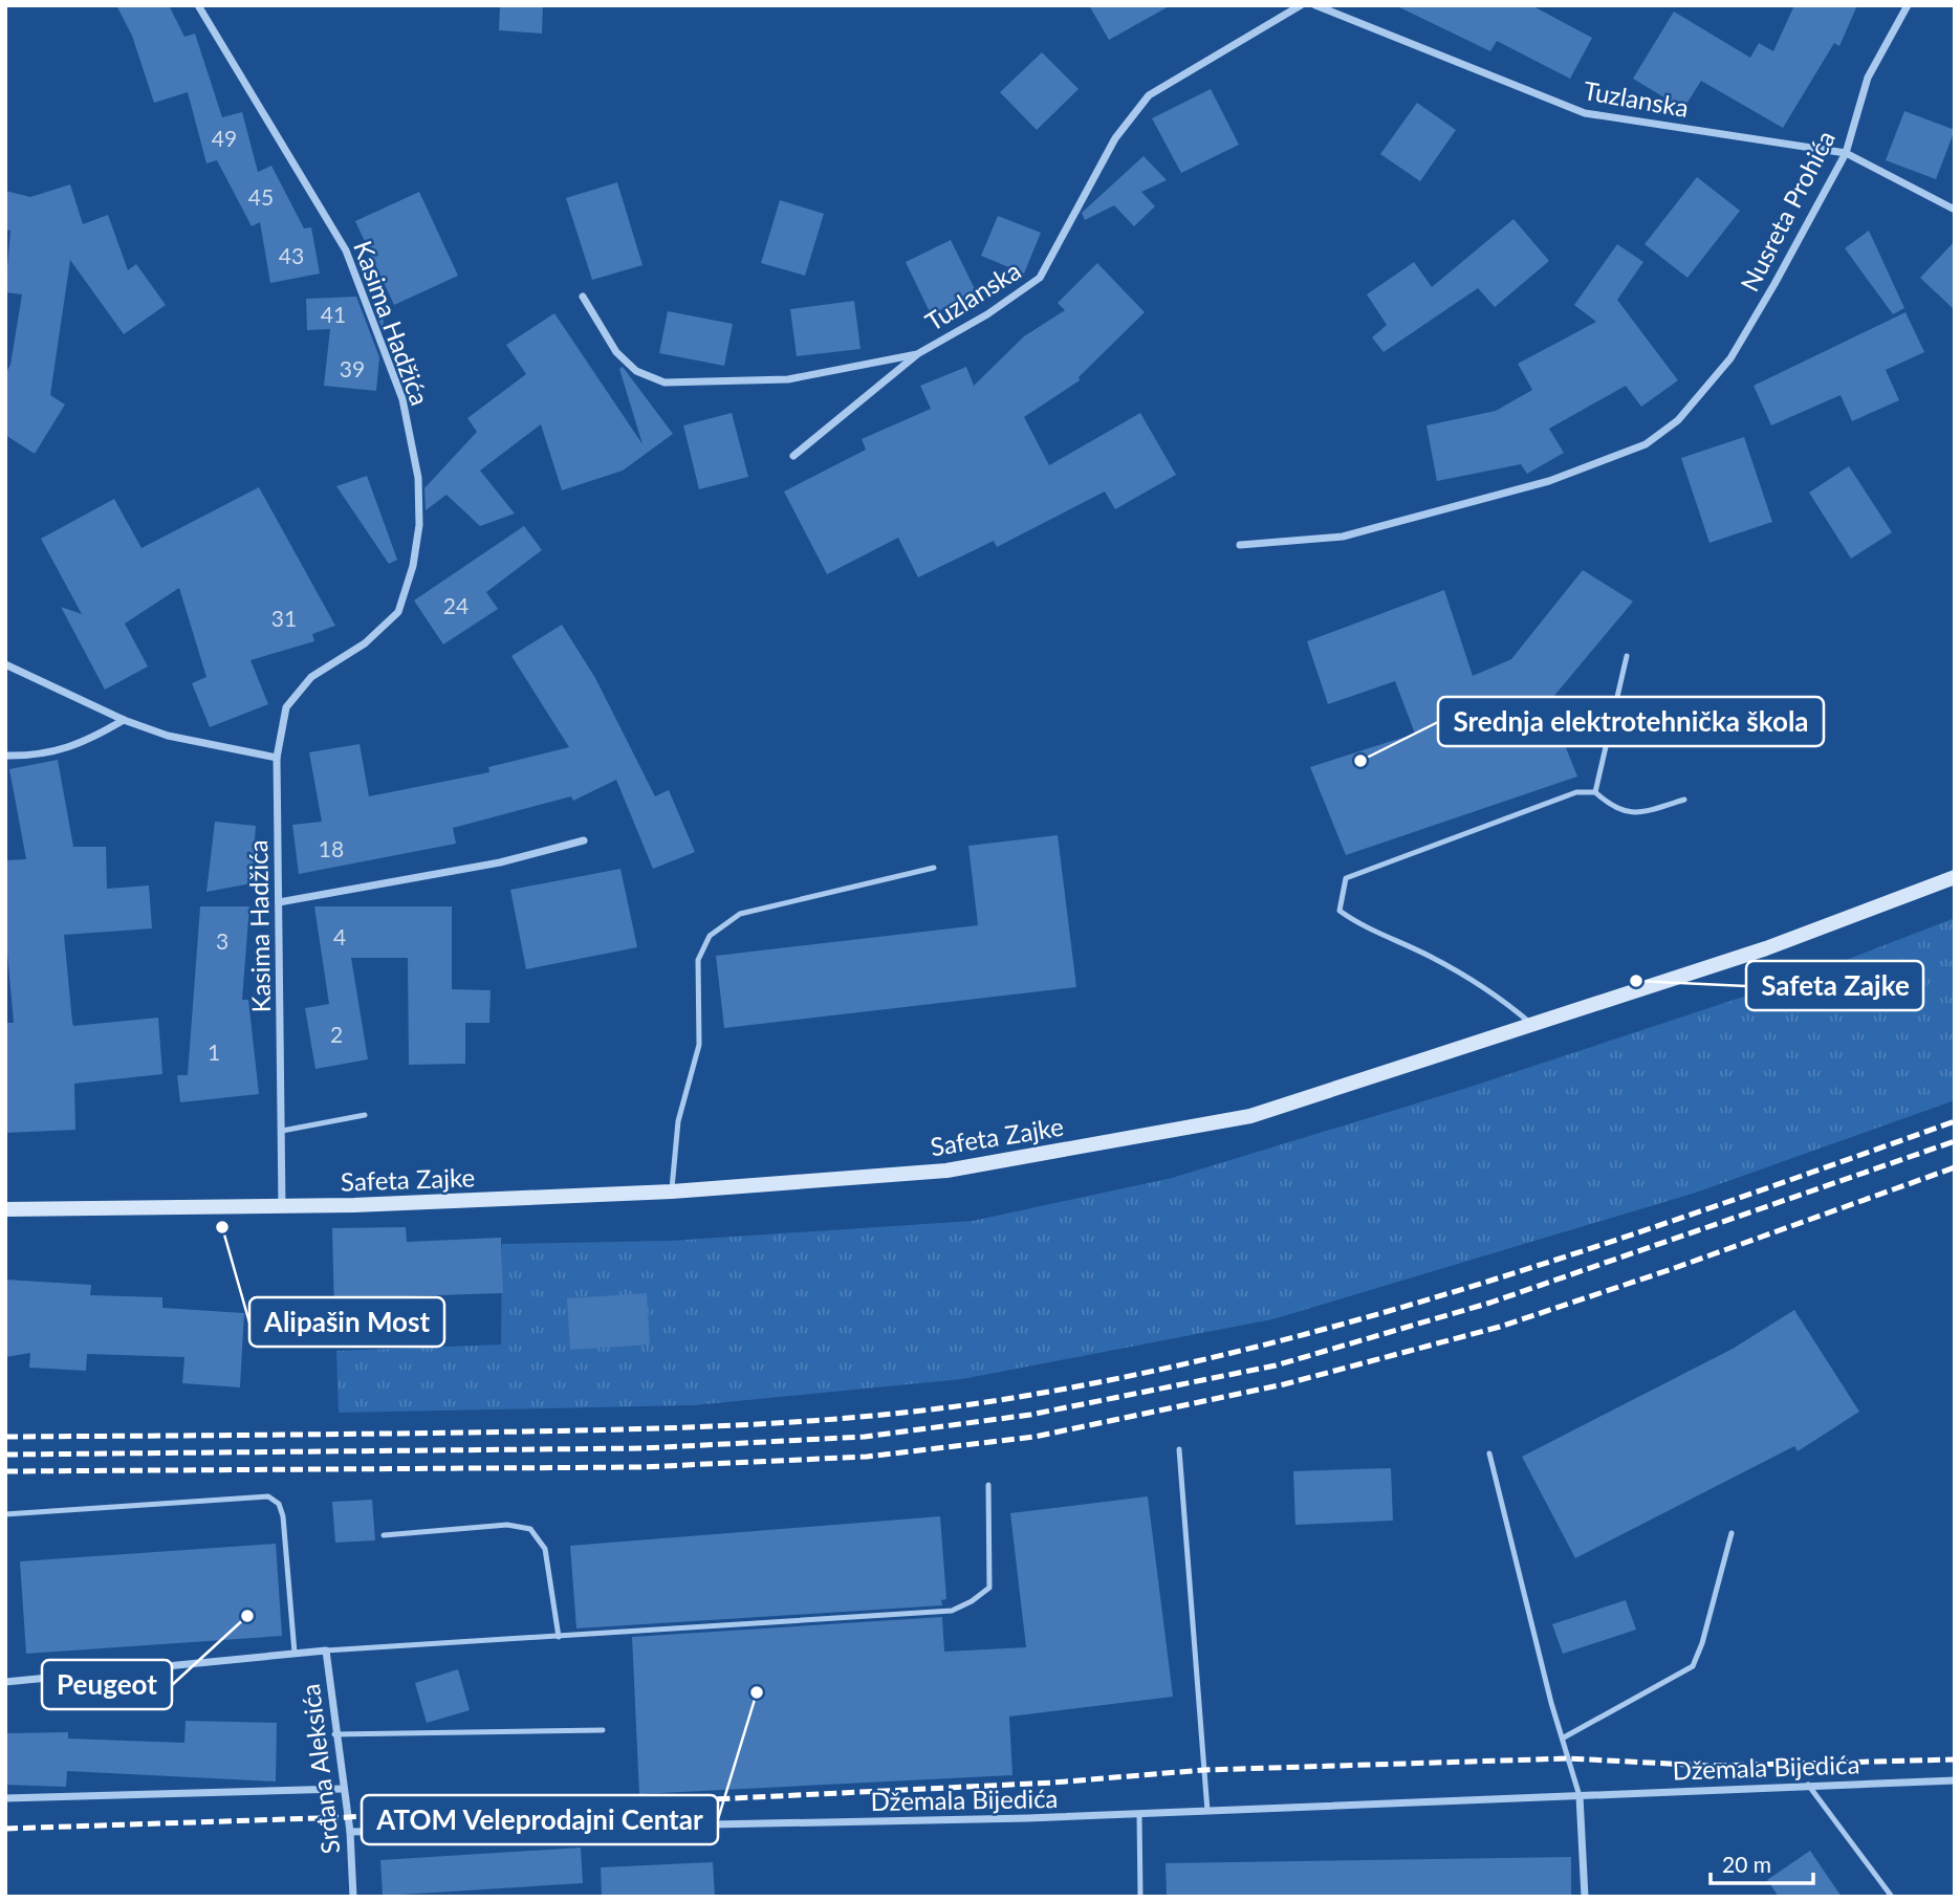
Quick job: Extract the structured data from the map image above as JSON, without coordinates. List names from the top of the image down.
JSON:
{
  "streets": {
    "main road": ["Safeta Zajke"],
    "street": [
      "Tuzlanska",
      "Nusreta Prohića",
      "Kasima Hadžića",
      "Džemala Bijedića",
      "Srđana Aleksića"
    ]
  },
  "crossings": [
    ["Tuzlanska", "Nusreta Prohića"],
    ["Kasima Hadžića", "Safeta Zajke"],
    ["Džemala Bijedića", "Srđana Aleksića"]
  ],
  "places": [
    "Srednja elektrotehnička škola",
    "Safeta Zajke",
    "Alipašin Most",
    "Peugeot",
    "ATOM Veleprodajni Centar"
  ],
  "house_numbers": [
    "49",
    "45",
    "43",
    "41",
    "39",
    "24",
    "31",
    "18",
    "4",
    "3",
    "2",
    "1"
  ],
  "scale_bar": "20 m"
}
